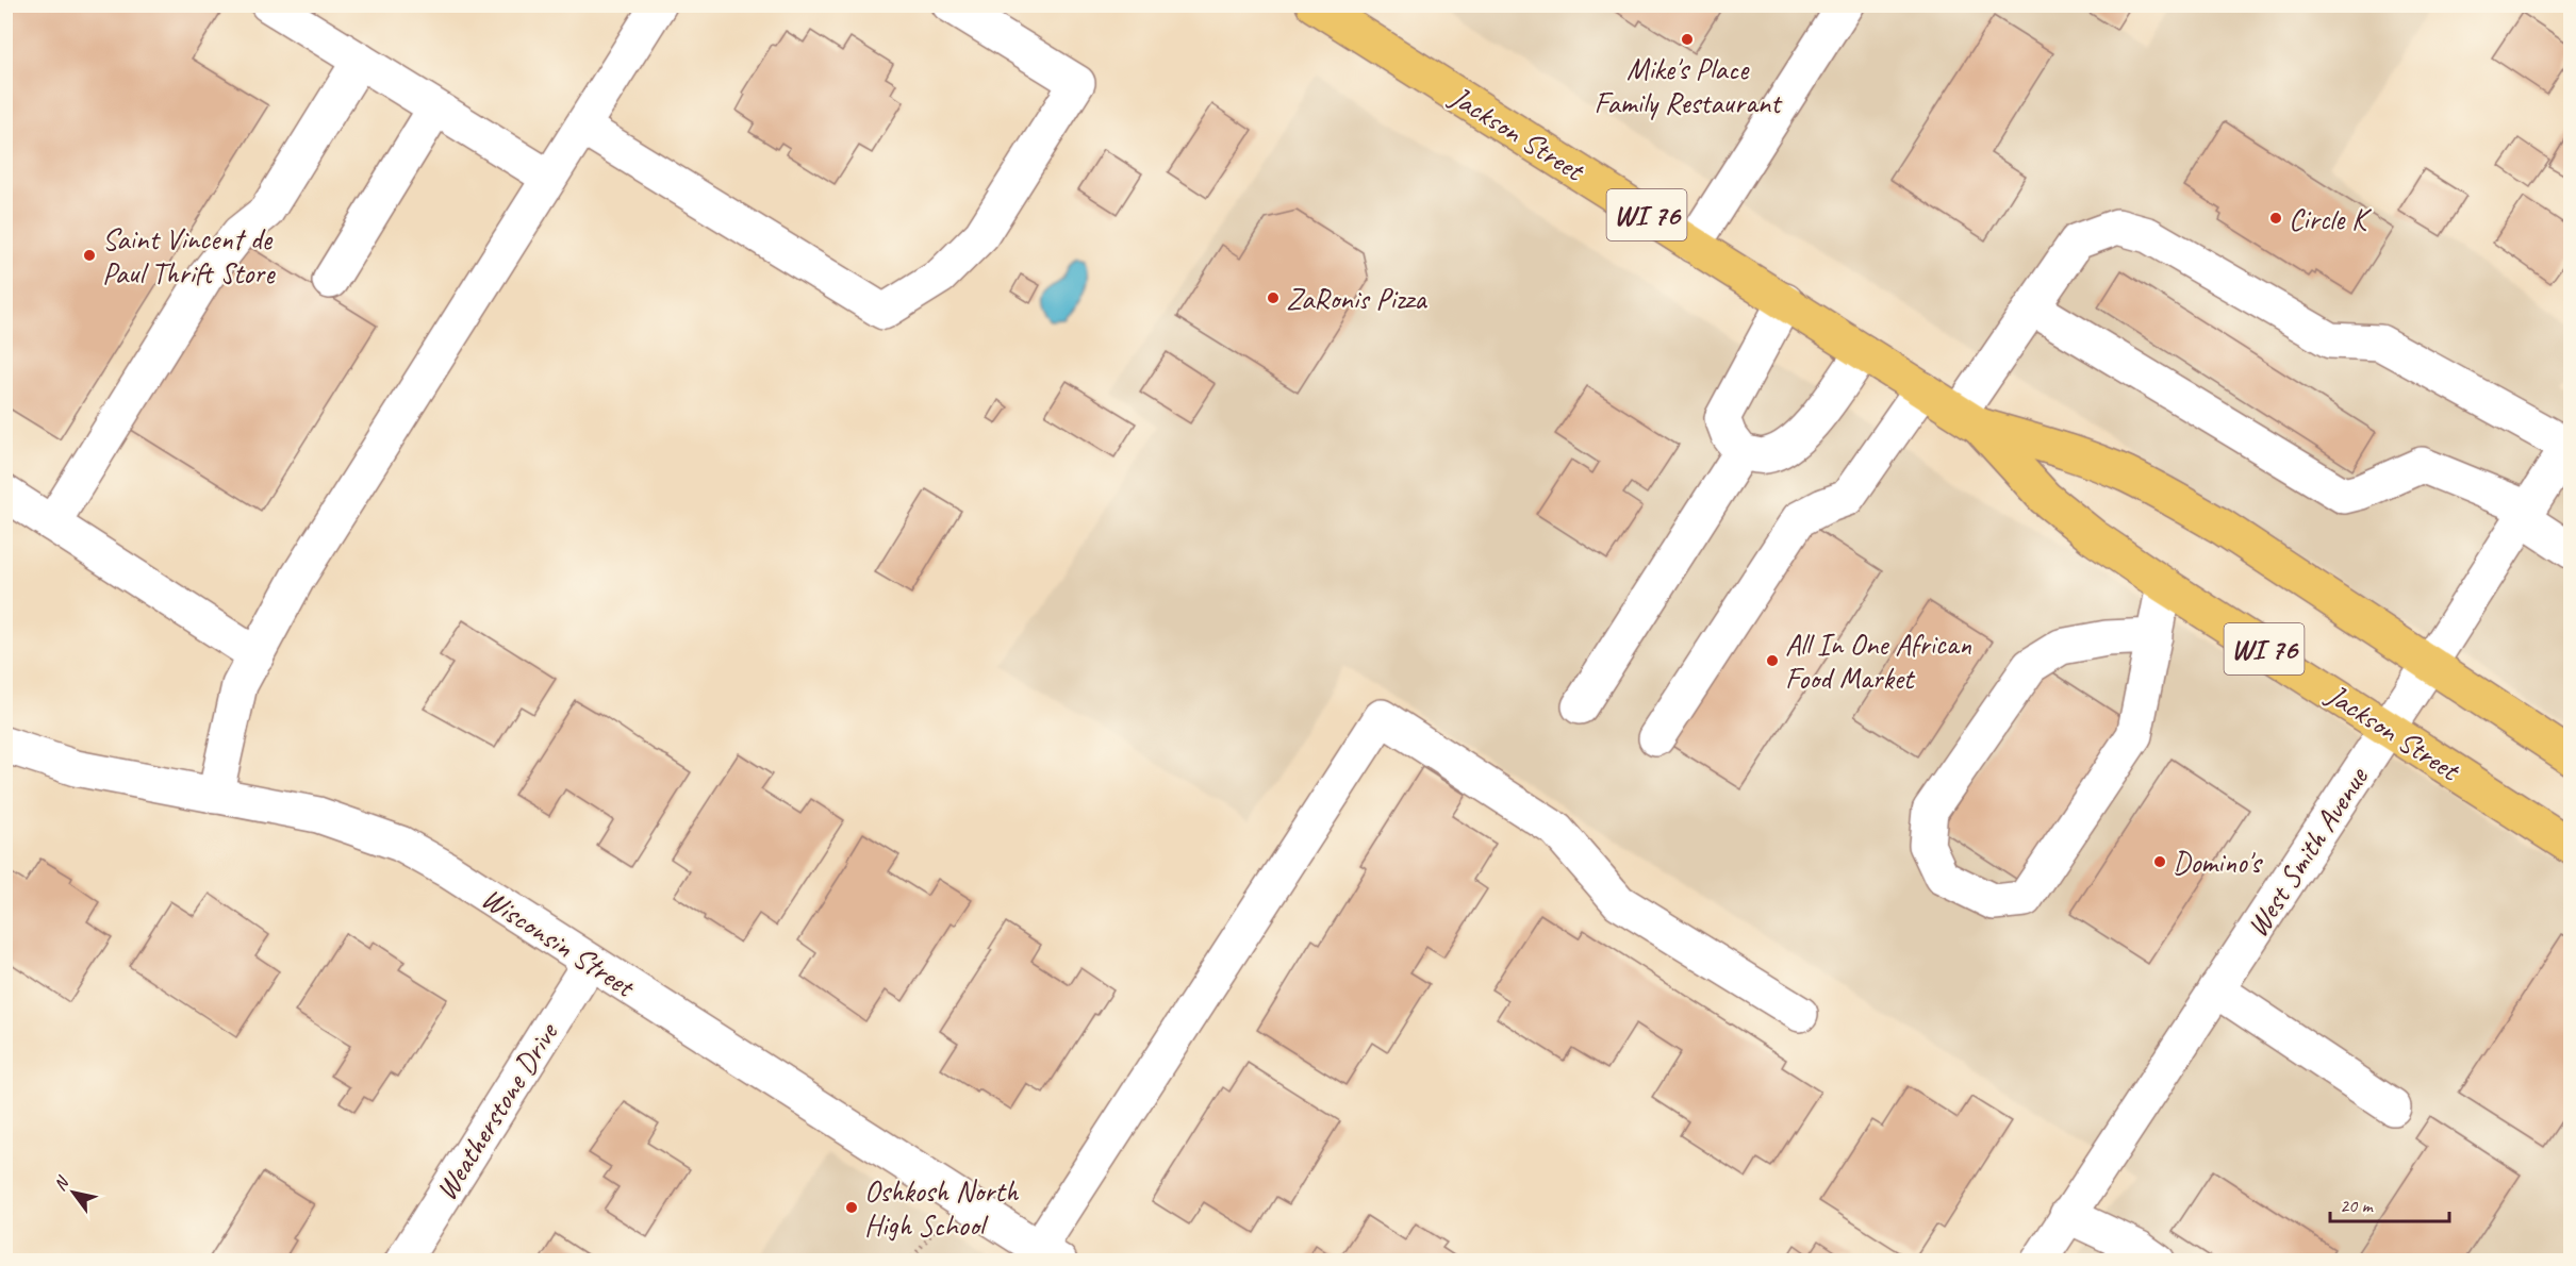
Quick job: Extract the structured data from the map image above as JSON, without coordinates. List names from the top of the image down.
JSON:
{
  "streets": {
    "main road": ["Jackson Street", "WI 76"],
    "street": ["West Smith Avenue", "Wisconsin Street", "Weatherstone Drive"]
  },
  "crossings": [
    ["Jackson Street", "West Smith Avenue"],
    ["Wisconsin Street", "Weatherstone Drive"]
  ],
  "places": [
    "Mike's Place Family Restaurant",
    "Circle K",
    "Saint Vincent de Paul Thrift Store",
    "ZaRonis Pizza",
    "All In One African Food Market",
    "Domino's",
    "Oshkosh North High School"
  ],
  "scale_bar": "20 m",
  "north": "top left"
}
